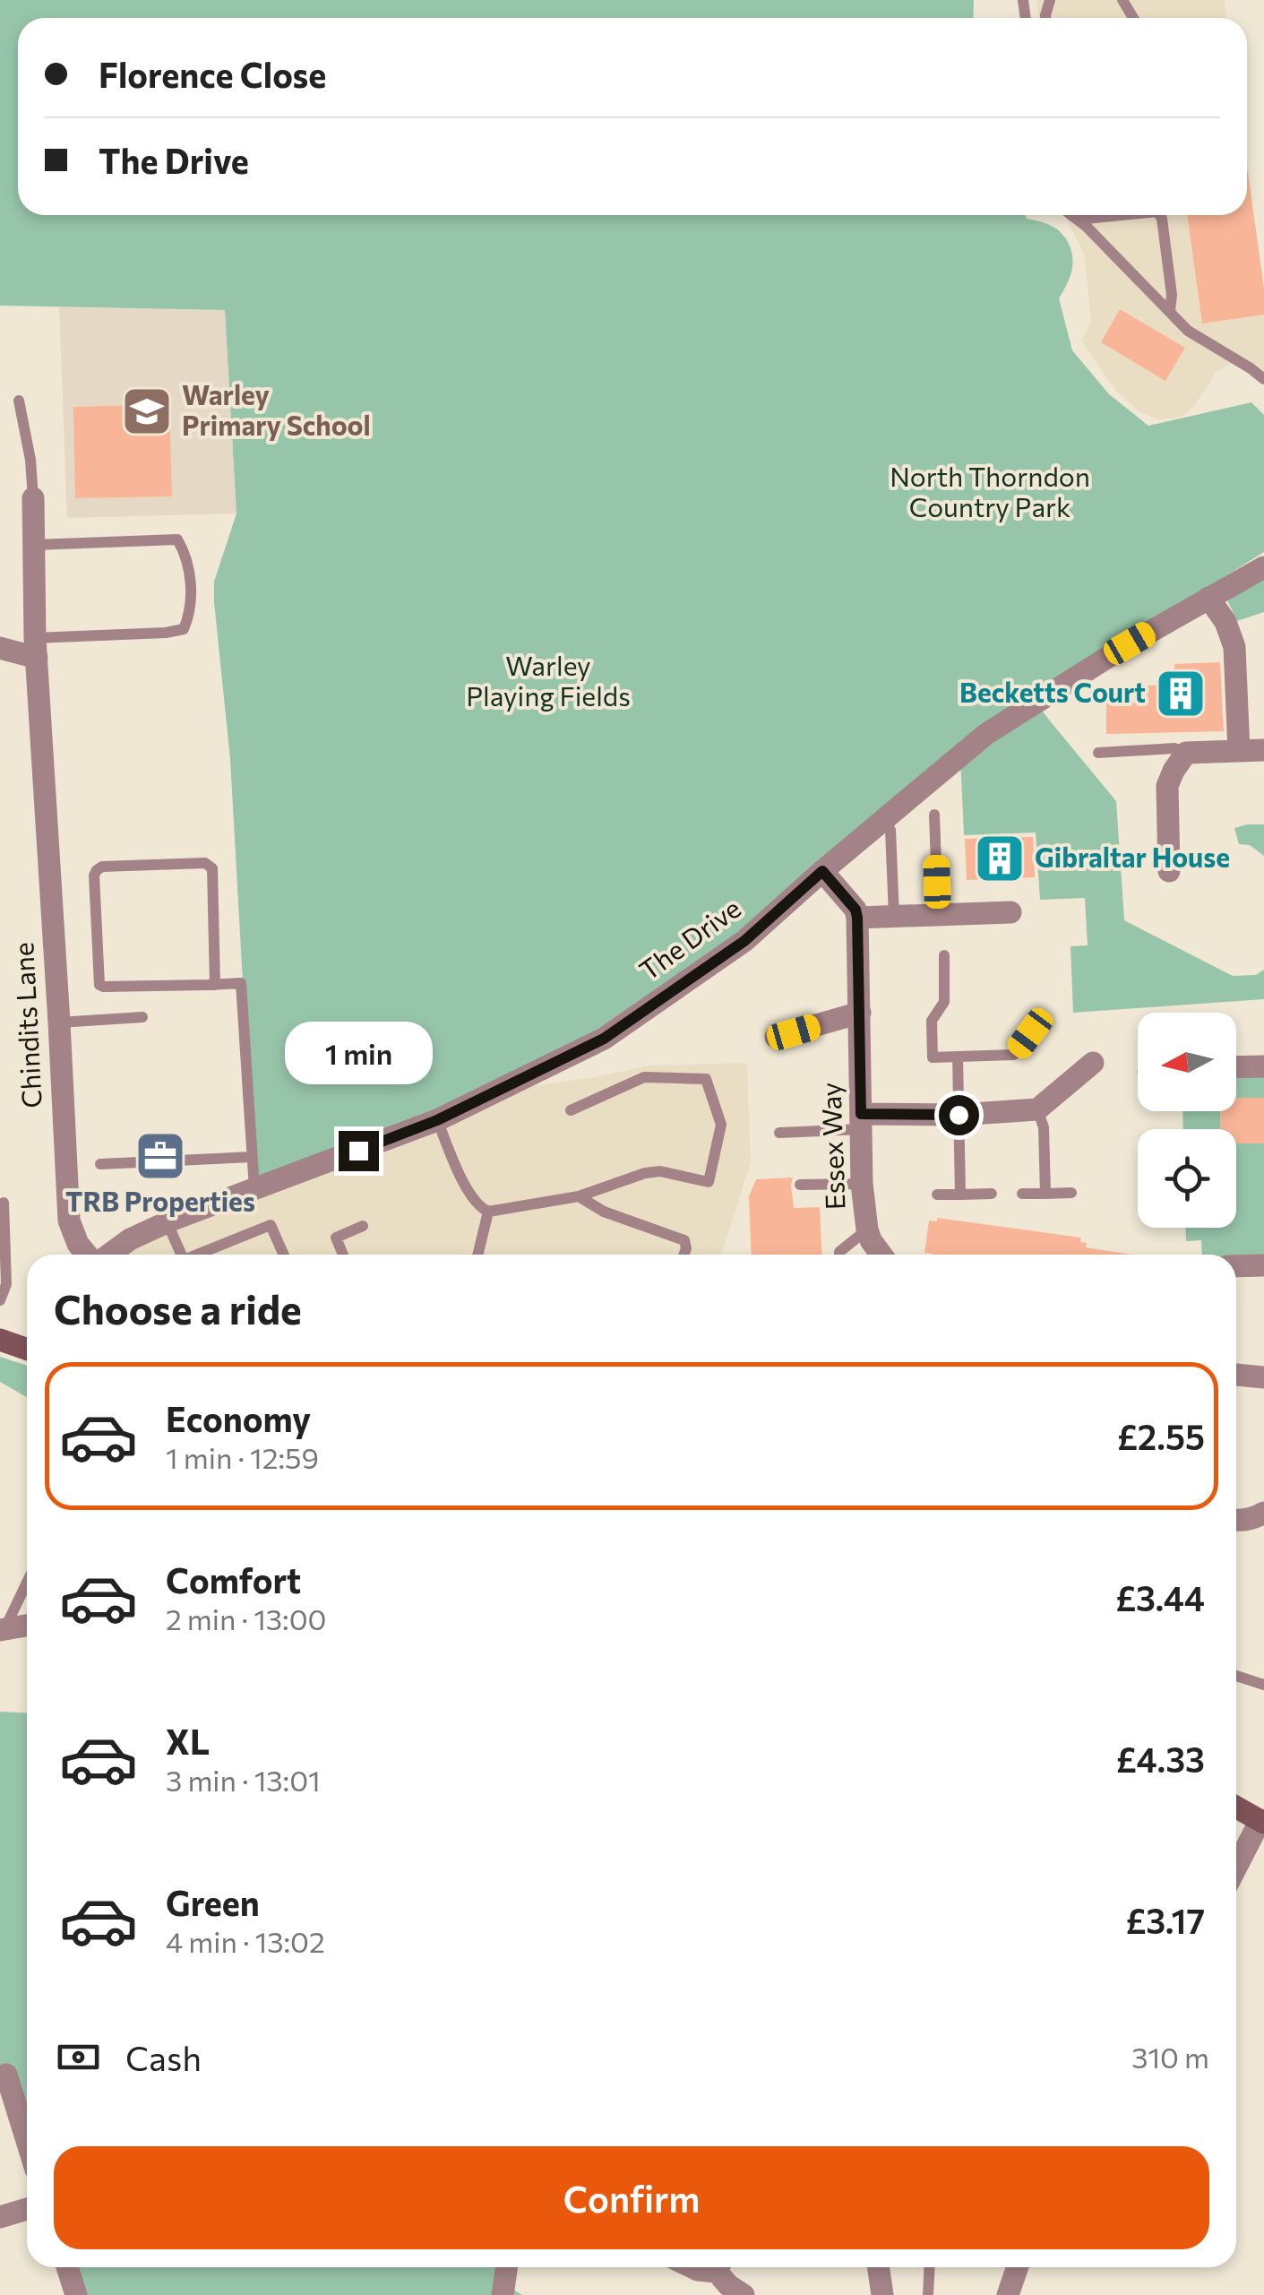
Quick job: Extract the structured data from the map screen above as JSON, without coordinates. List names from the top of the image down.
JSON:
{
  "streets": {
    "street": ["The Drive", "Chindits Lane", "Essex Way"]
  },
  "parks": ["North Thorndon Country Park", "Warley Playing Fields"],
  "places": {
    "school or university": ["Warley Primary School"],
    "building": ["Becketts Court", "Gibraltar House"],
    "office": ["TRB Properties"]
  },
  "north": "left",
  "page": {
    "banner": ["Florence Close", "The Drive"],
    "bubble": "1 min",
    "heading": "Choose a ride",
    "list": [
      {
        "name": "Economy",
        "note": "1 min · 12:59",
        "value": "£2.55"
      },
      {
        "name": "Comfort",
        "note": "2 min · 13:00",
        "value": "£3.44"
      },
      {
        "name": "XL",
        "note": "3 min · 13:01",
        "value": "£4.33"
      },
      {
        "name": "Green",
        "note": "4 min · 13:02",
        "value": "£3.17"
      }
    ],
    "pay": ["Cash", "310 m"],
    "buttons": "Confirm"
  }
}
